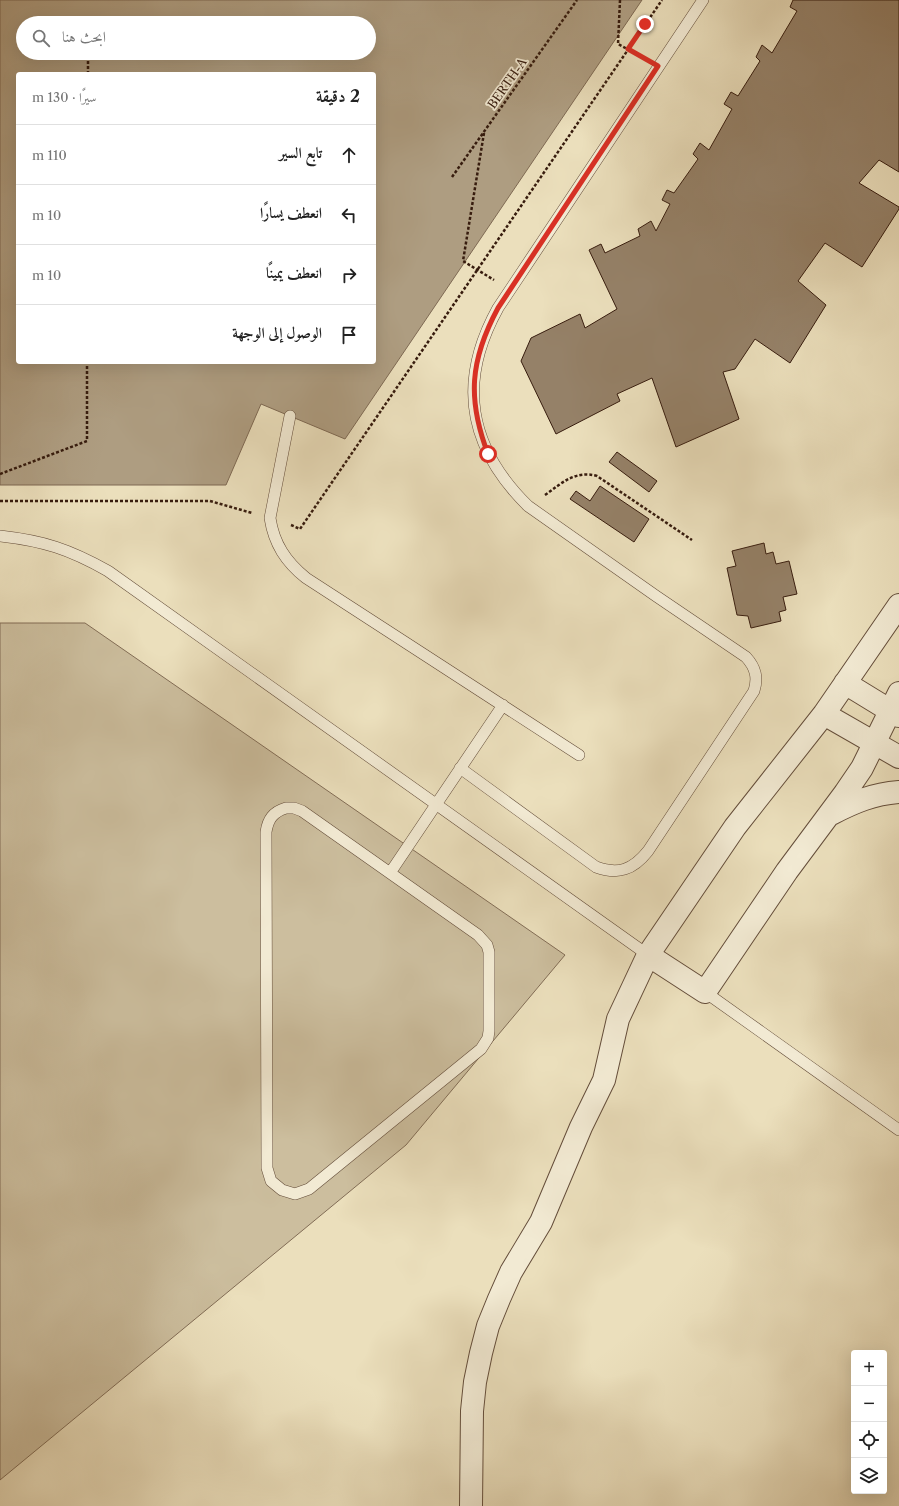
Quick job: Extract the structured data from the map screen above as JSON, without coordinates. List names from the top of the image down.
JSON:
{
  "streets": {
    "path": ["BERTH-A"]
  },
  "page": {
    "search": "ابحث هنا",
    "heading": ["2 دقيقة", "سيرًا · 130 m"],
    "list": [
      ["تابع السير", "110 m"],
      ["انعطف يسارًا", "10 m"],
      ["انعطف يمينًا", "10 m"],
      "الوصول إلى الوجهة"
    ],
    "map_buttons": ["+", "−"]
  }
}
